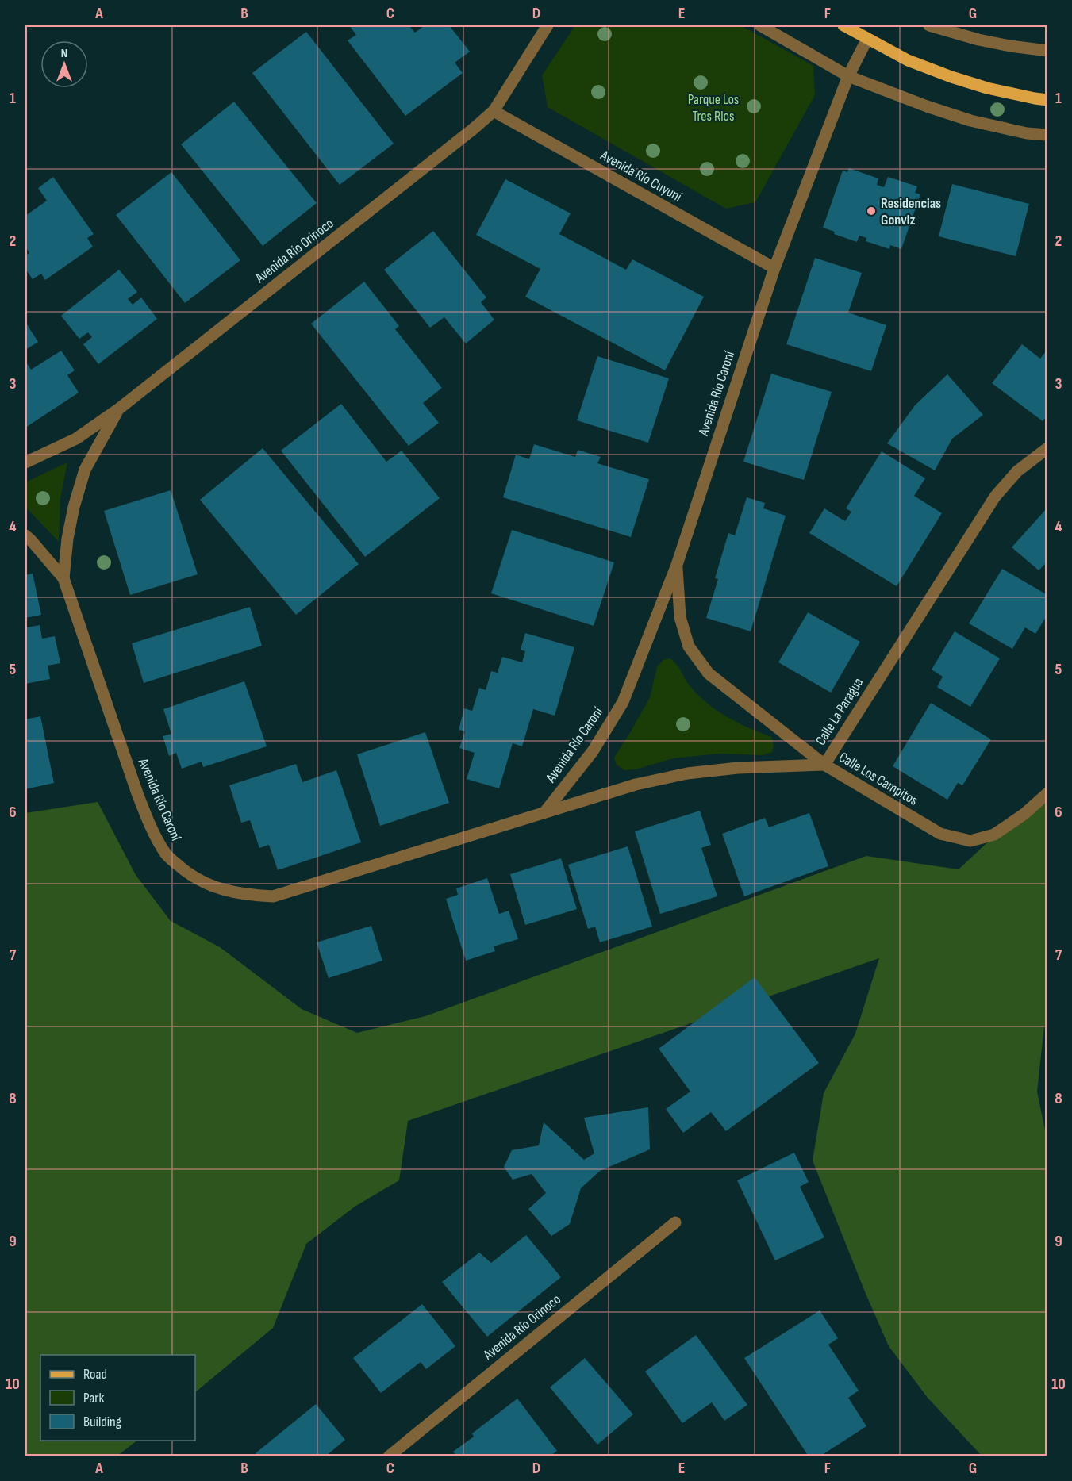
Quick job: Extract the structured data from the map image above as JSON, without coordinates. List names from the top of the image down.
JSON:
{
  "streets": {
    "street": [
      "Avenida Río Cuyuní",
      "Avenida Río Orinoco",
      "Avenida Río Caroní",
      "Calle La Paragua",
      "Calle Los Campitos"
    ]
  },
  "crossings": [
    ["Avenida Río Cuyuní", "Avenida Río Orinoco"],
    ["Avenida Río Cuyuní", "Avenida Río Caroní"],
    ["Avenida Río Orinoco", "Avenida Río Caroní"],
    ["Avenida Río Caroní", "Calle La Paragua"],
    ["Avenida Río Caroní", "Calle Los Campitos"],
    ["Calle La Paragua", "Calle Los Campitos"]
  ],
  "parks": ["Parque Los Tres Rios"],
  "places": ["Residencias Gonviz"],
  "legend": ["Road", "Park", "Building"],
  "north": "top",
  "grid": {
    "columns": [
      "A",
      "B",
      "C",
      "D",
      "E",
      "F",
      "G"
    ],
    "rows": [
      "1",
      "2",
      "3",
      "4",
      "5",
      "6",
      "7",
      "8",
      "9",
      "10"
    ]
  }
}
